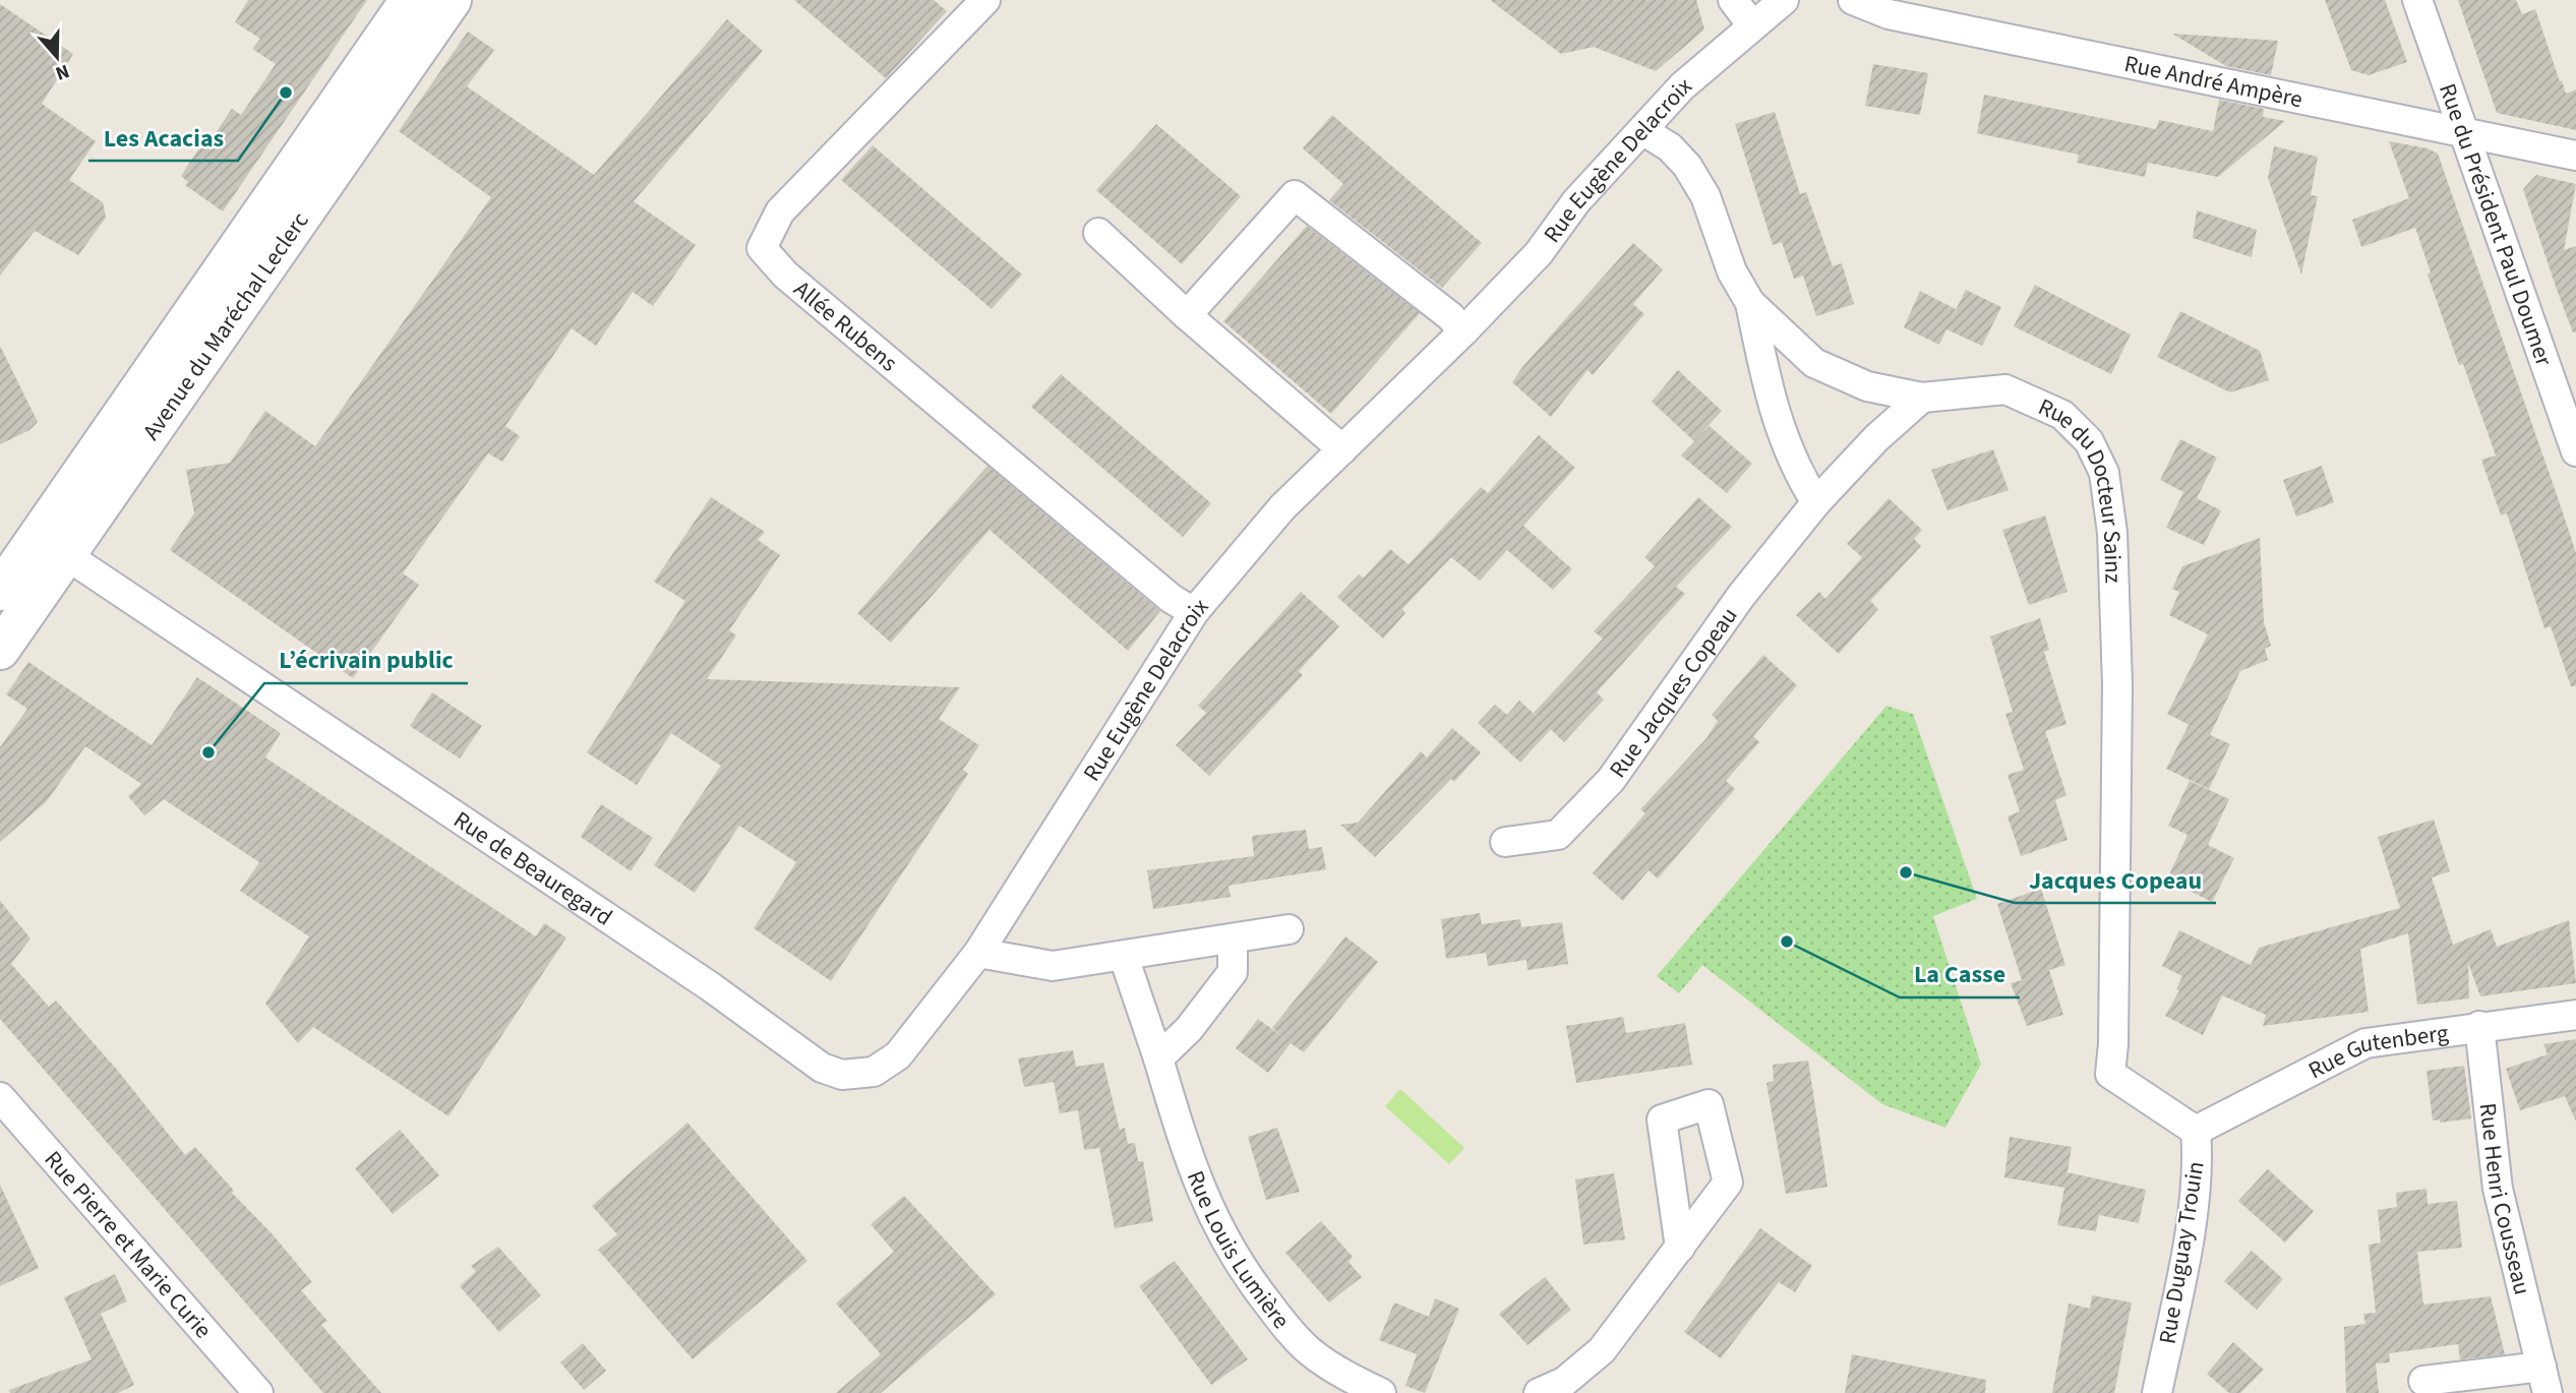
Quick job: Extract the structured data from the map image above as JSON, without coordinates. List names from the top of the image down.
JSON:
{
  "streets": {
    "main road": ["Avenue du Maréchal Leclerc"],
    "street": [
      "Rue André Ampère",
      "Rue Eugène Delacroix",
      "Rue du Président Paul Doumer",
      "Allée Rubens",
      "Rue du Docteur Sainz",
      "Rue Jacques Copeau",
      "Rue de Beauregard",
      "Rue Gutenberg",
      "Rue Henri Cousseau",
      "Rue Pierre et Marie Curie",
      "Rue Louis Lumière",
      "Rue Duguay Trouin"
    ]
  },
  "crossings": [
    ["Rue André Ampère", "Rue du Président Paul Doumer"],
    ["Rue Eugène Delacroix", "Allée Rubens"],
    ["Rue Eugène Delacroix", "Rue du Docteur Sainz"],
    ["Rue Eugène Delacroix", "Rue de Beauregard"],
    ["Avenue du Maréchal Leclerc", "Rue de Beauregard"],
    ["Rue du Docteur Sainz", "Rue Jacques Copeau"],
    ["Rue du Docteur Sainz", "Rue Duguay Trouin"],
    ["Rue Gutenberg", "Rue Henri Cousseau"],
    ["Rue Gutenberg", "Rue Duguay Trouin"]
  ],
  "places": [
    "Les Acacias",
    "L’écrivain public",
    "Jacques Copeau",
    "La Casse"
  ],
  "north": "bottom"
}
